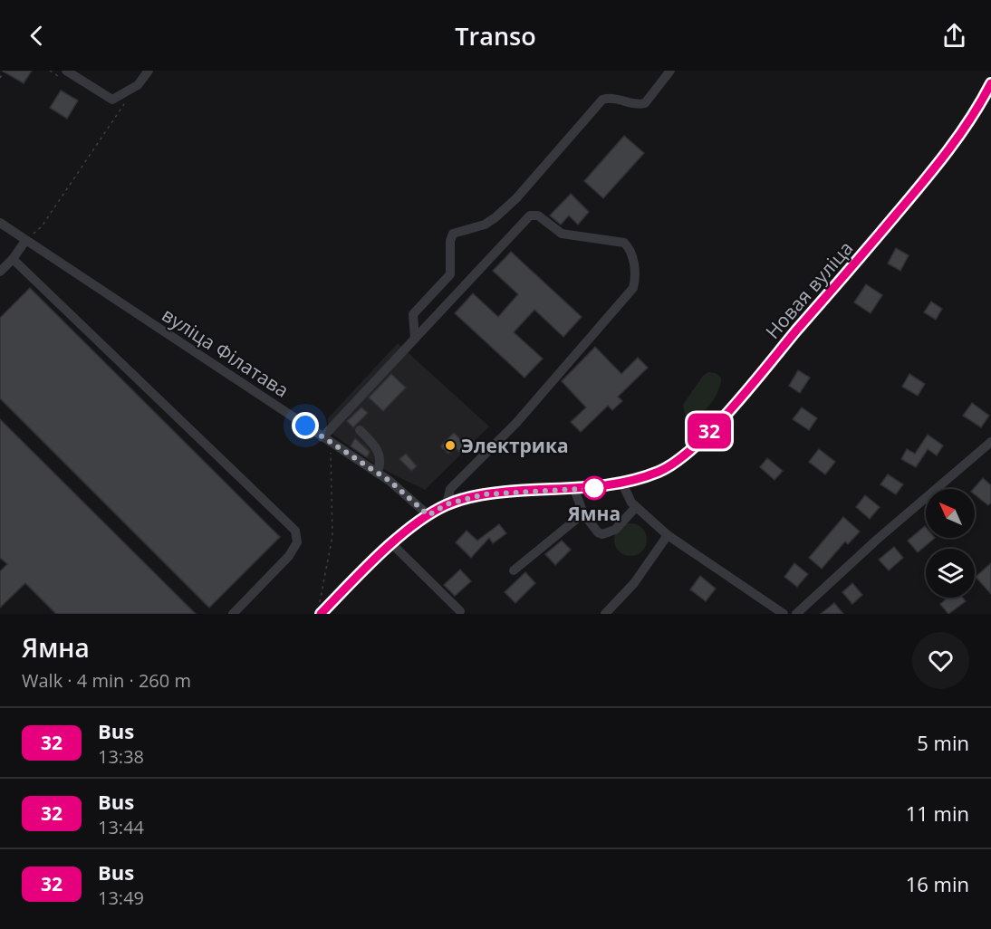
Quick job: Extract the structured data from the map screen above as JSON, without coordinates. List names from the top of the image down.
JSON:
{
  "streets": {
    "street": ["Новая вуліца", "вуліца Філатава"]
  },
  "crossings": [
    ["Новая вуліца", "вуліца Філатава"]
  ],
  "places": ["Электрика", "Ямна"],
  "lines": ["bus line 32"],
  "north": "top left",
  "page": {
    "header": "Transo",
    "on_map": "32",
    "heading": ["Ямна", "Walk · 4 min · 260 m"],
    "list": [
      {
        "mark": "32",
        "name": "Bus",
        "note": "13:38",
        "value": "5 min"
      },
      {
        "mark": "32",
        "name": "Bus",
        "note": "13:44",
        "value": "11 min"
      },
      {
        "mark": "32",
        "name": "Bus",
        "note": "13:49",
        "value": "16 min"
      }
    ]
  }
}
